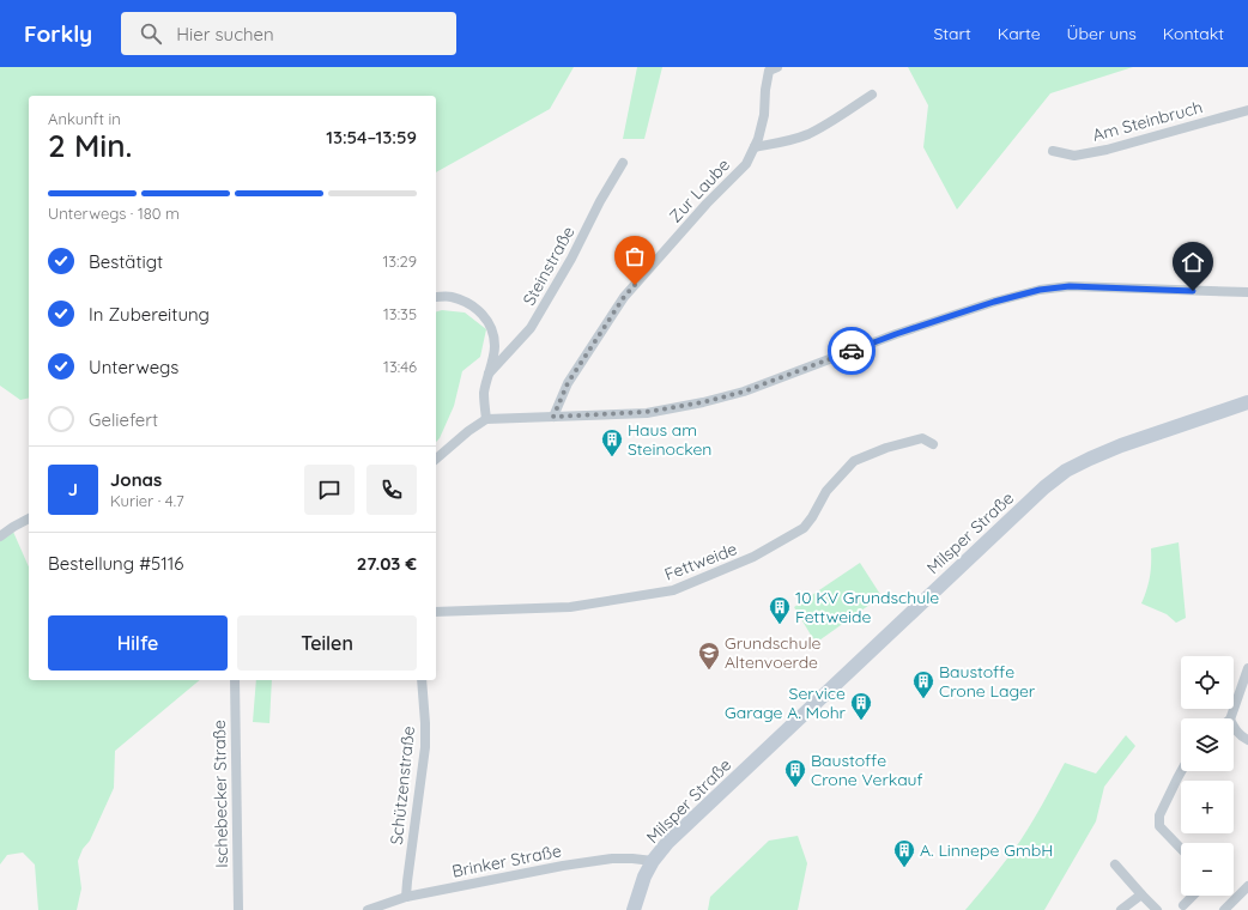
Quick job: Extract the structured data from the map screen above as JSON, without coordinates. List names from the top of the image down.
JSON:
{
  "streets": {
    "street": [
      "Am Steinbruch",
      "Zur Laube",
      "Steinstraße",
      "Milsper Straße",
      "Fettweide",
      "Schützenstraße",
      "Ischebecker Straße",
      "Brinker Straße"
    ]
  },
  "crossings": [
    ["Milsper Straße", "Brinker Straße"],
    ["Schützenstraße", "Brinker Straße"]
  ],
  "places": {
    "building": [
      "Haus am Steinocken",
      "10 KV Grundschule Fettweide",
      "Baustoffe Crone Lager",
      "Service Garage A. Mohr",
      "Baustoffe Crone Verkauf",
      "A. Linnepe GmbH"
    ],
    "school or university": ["Grundschule Altenvoerde"]
  },
  "page": {
    "header": "Forkly",
    "search": "Hier suchen",
    "nav": [
      "Start",
      "Karte",
      "Über uns",
      "Kontakt"
    ],
    "heading": ["2 Min.", "Ankunft in", "13:54–13:59"],
    "panel": [
      "Jonas",
      "Kurier · 4.7",
      "Bestellung #5116",
      "27.03 €"
    ],
    "bar": "Unterwegs · 180 m",
    "list": [
      ["Bestätigt", "13:29"],
      ["In Zubereitung", "13:35"],
      ["Unterwegs", "13:46"],
      "Geliefert"
    ],
    "round": "J",
    "buttons": ["Hilfe", "Teilen"],
    "map_buttons": ["+", "−"]
  }
}
